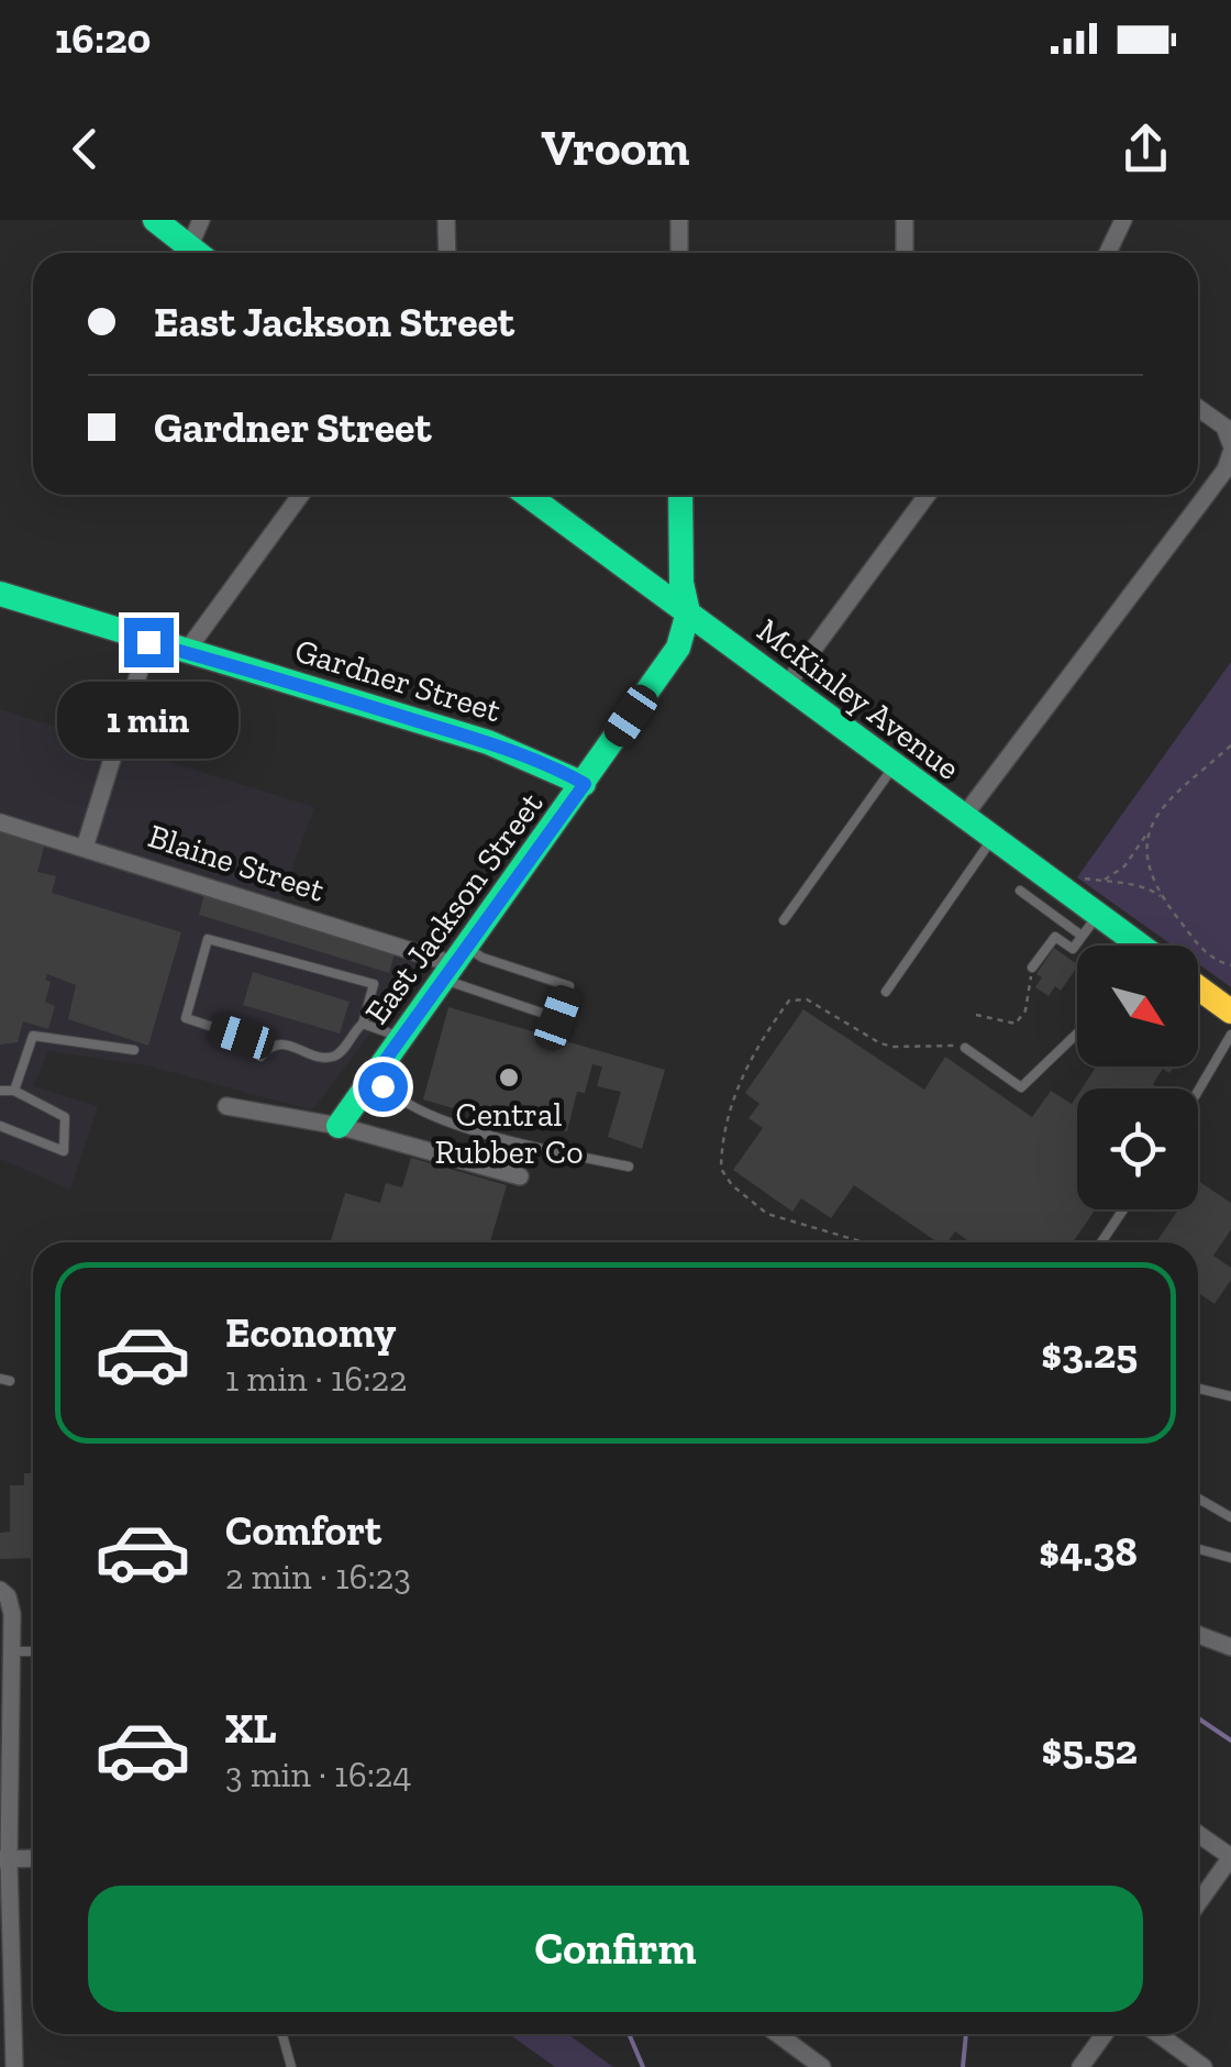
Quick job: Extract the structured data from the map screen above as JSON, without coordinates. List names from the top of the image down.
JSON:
{
  "streets": {
    "street": [
      "Gardner Street",
      "McKinley Avenue",
      "Blaine Street",
      "East Jackson Street"
    ]
  },
  "crossings": [
    ["Gardner Street", "East Jackson Street"],
    ["McKinley Avenue", "East Jackson Street"],
    ["Blaine Street", "East Jackson Street"]
  ],
  "places": ["Central Rubber Co"],
  "north": "bottom right",
  "page": {
    "status": "16:20",
    "header": "Vroom",
    "banner": ["East Jackson Street", "Gardner Street"],
    "bubble": "1 min",
    "list": [
      {
        "name": "Economy",
        "note": "1 min · 16:22",
        "value": "$3.25"
      },
      {
        "name": "Comfort",
        "note": "2 min · 16:23",
        "value": "$4.38"
      },
      {
        "name": "XL",
        "note": "3 min · 16:24",
        "value": "$5.52"
      }
    ],
    "buttons": "Confirm"
  }
}
